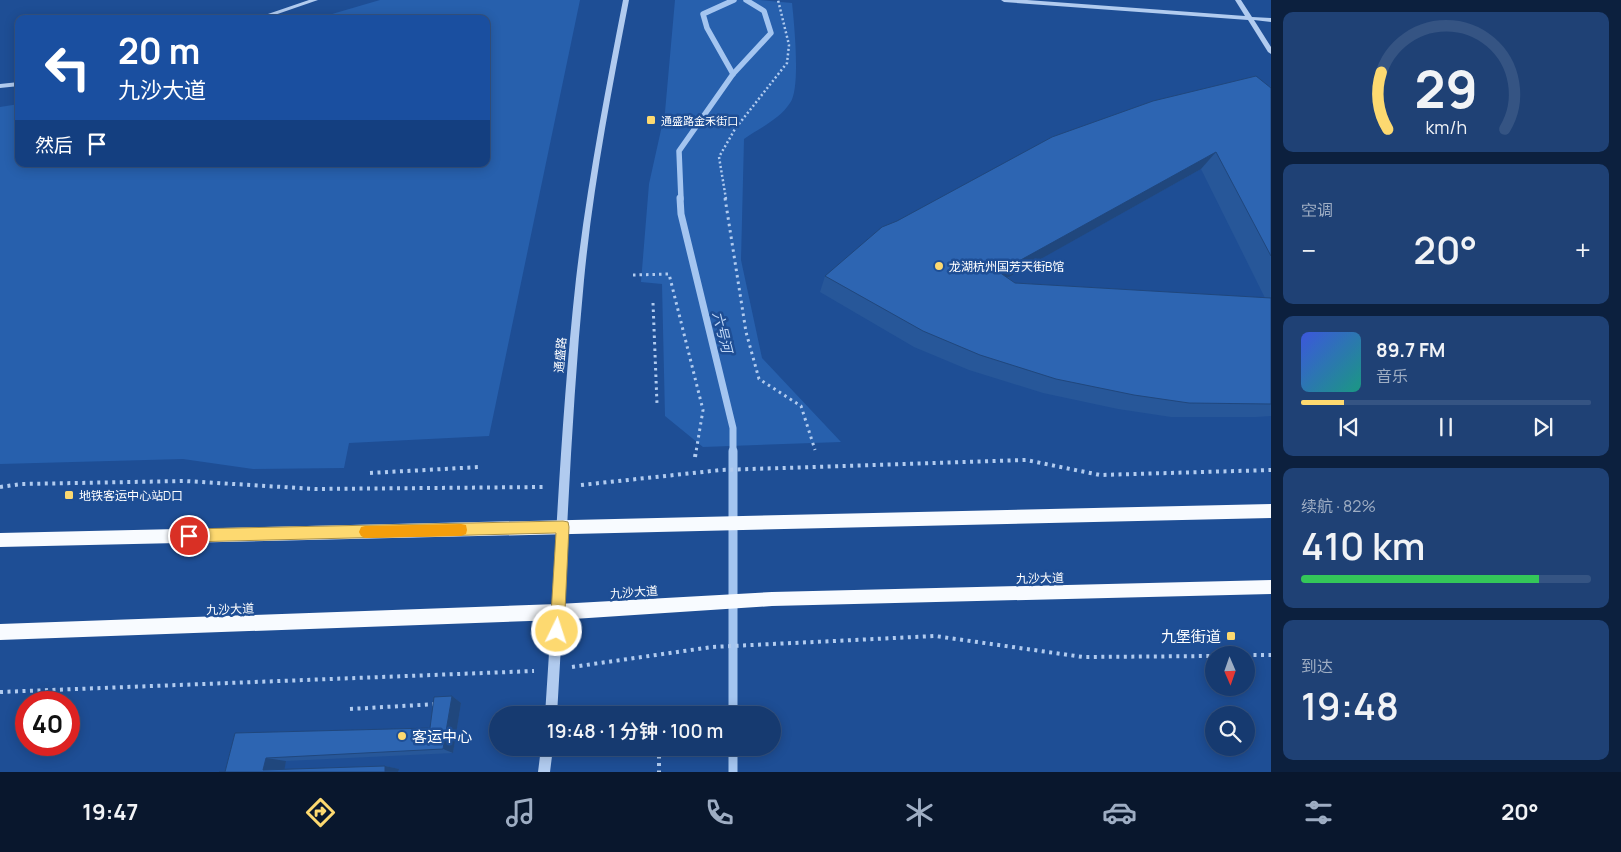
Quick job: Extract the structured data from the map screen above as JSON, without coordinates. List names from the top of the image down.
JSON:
{
  "streets": {
    "main road": ["九沙大道"],
    "street": ["通盛路"]
  },
  "crossings": [
    ["通盛路", "九沙大道"]
  ],
  "water": ["六号河"],
  "places": {
    "transit": ["通盛路金禾街口", "地铁客运中心站D口", "九堡街道"],
    "other": ["龙湖杭州国芳天街B馆", "客运中心"]
  },
  "north": "bottom",
  "page": {
    "turn": ["20 m", "九沙大道"],
    "then": "然后",
    "tile": [
      "空调",
      ["续航 · 82%", "410 km"],
      ["到达", "19:48"]
    ],
    "heat": ["−", "20°", "+"],
    "song": ["89.7 FM", "音乐"],
    "limit": "40",
    "trip": "19:48 · 1 分钟 · 100 m",
    "tabs": ["19:47", "20°"],
    "gauge": ["29", "km/h"]
  }
}
